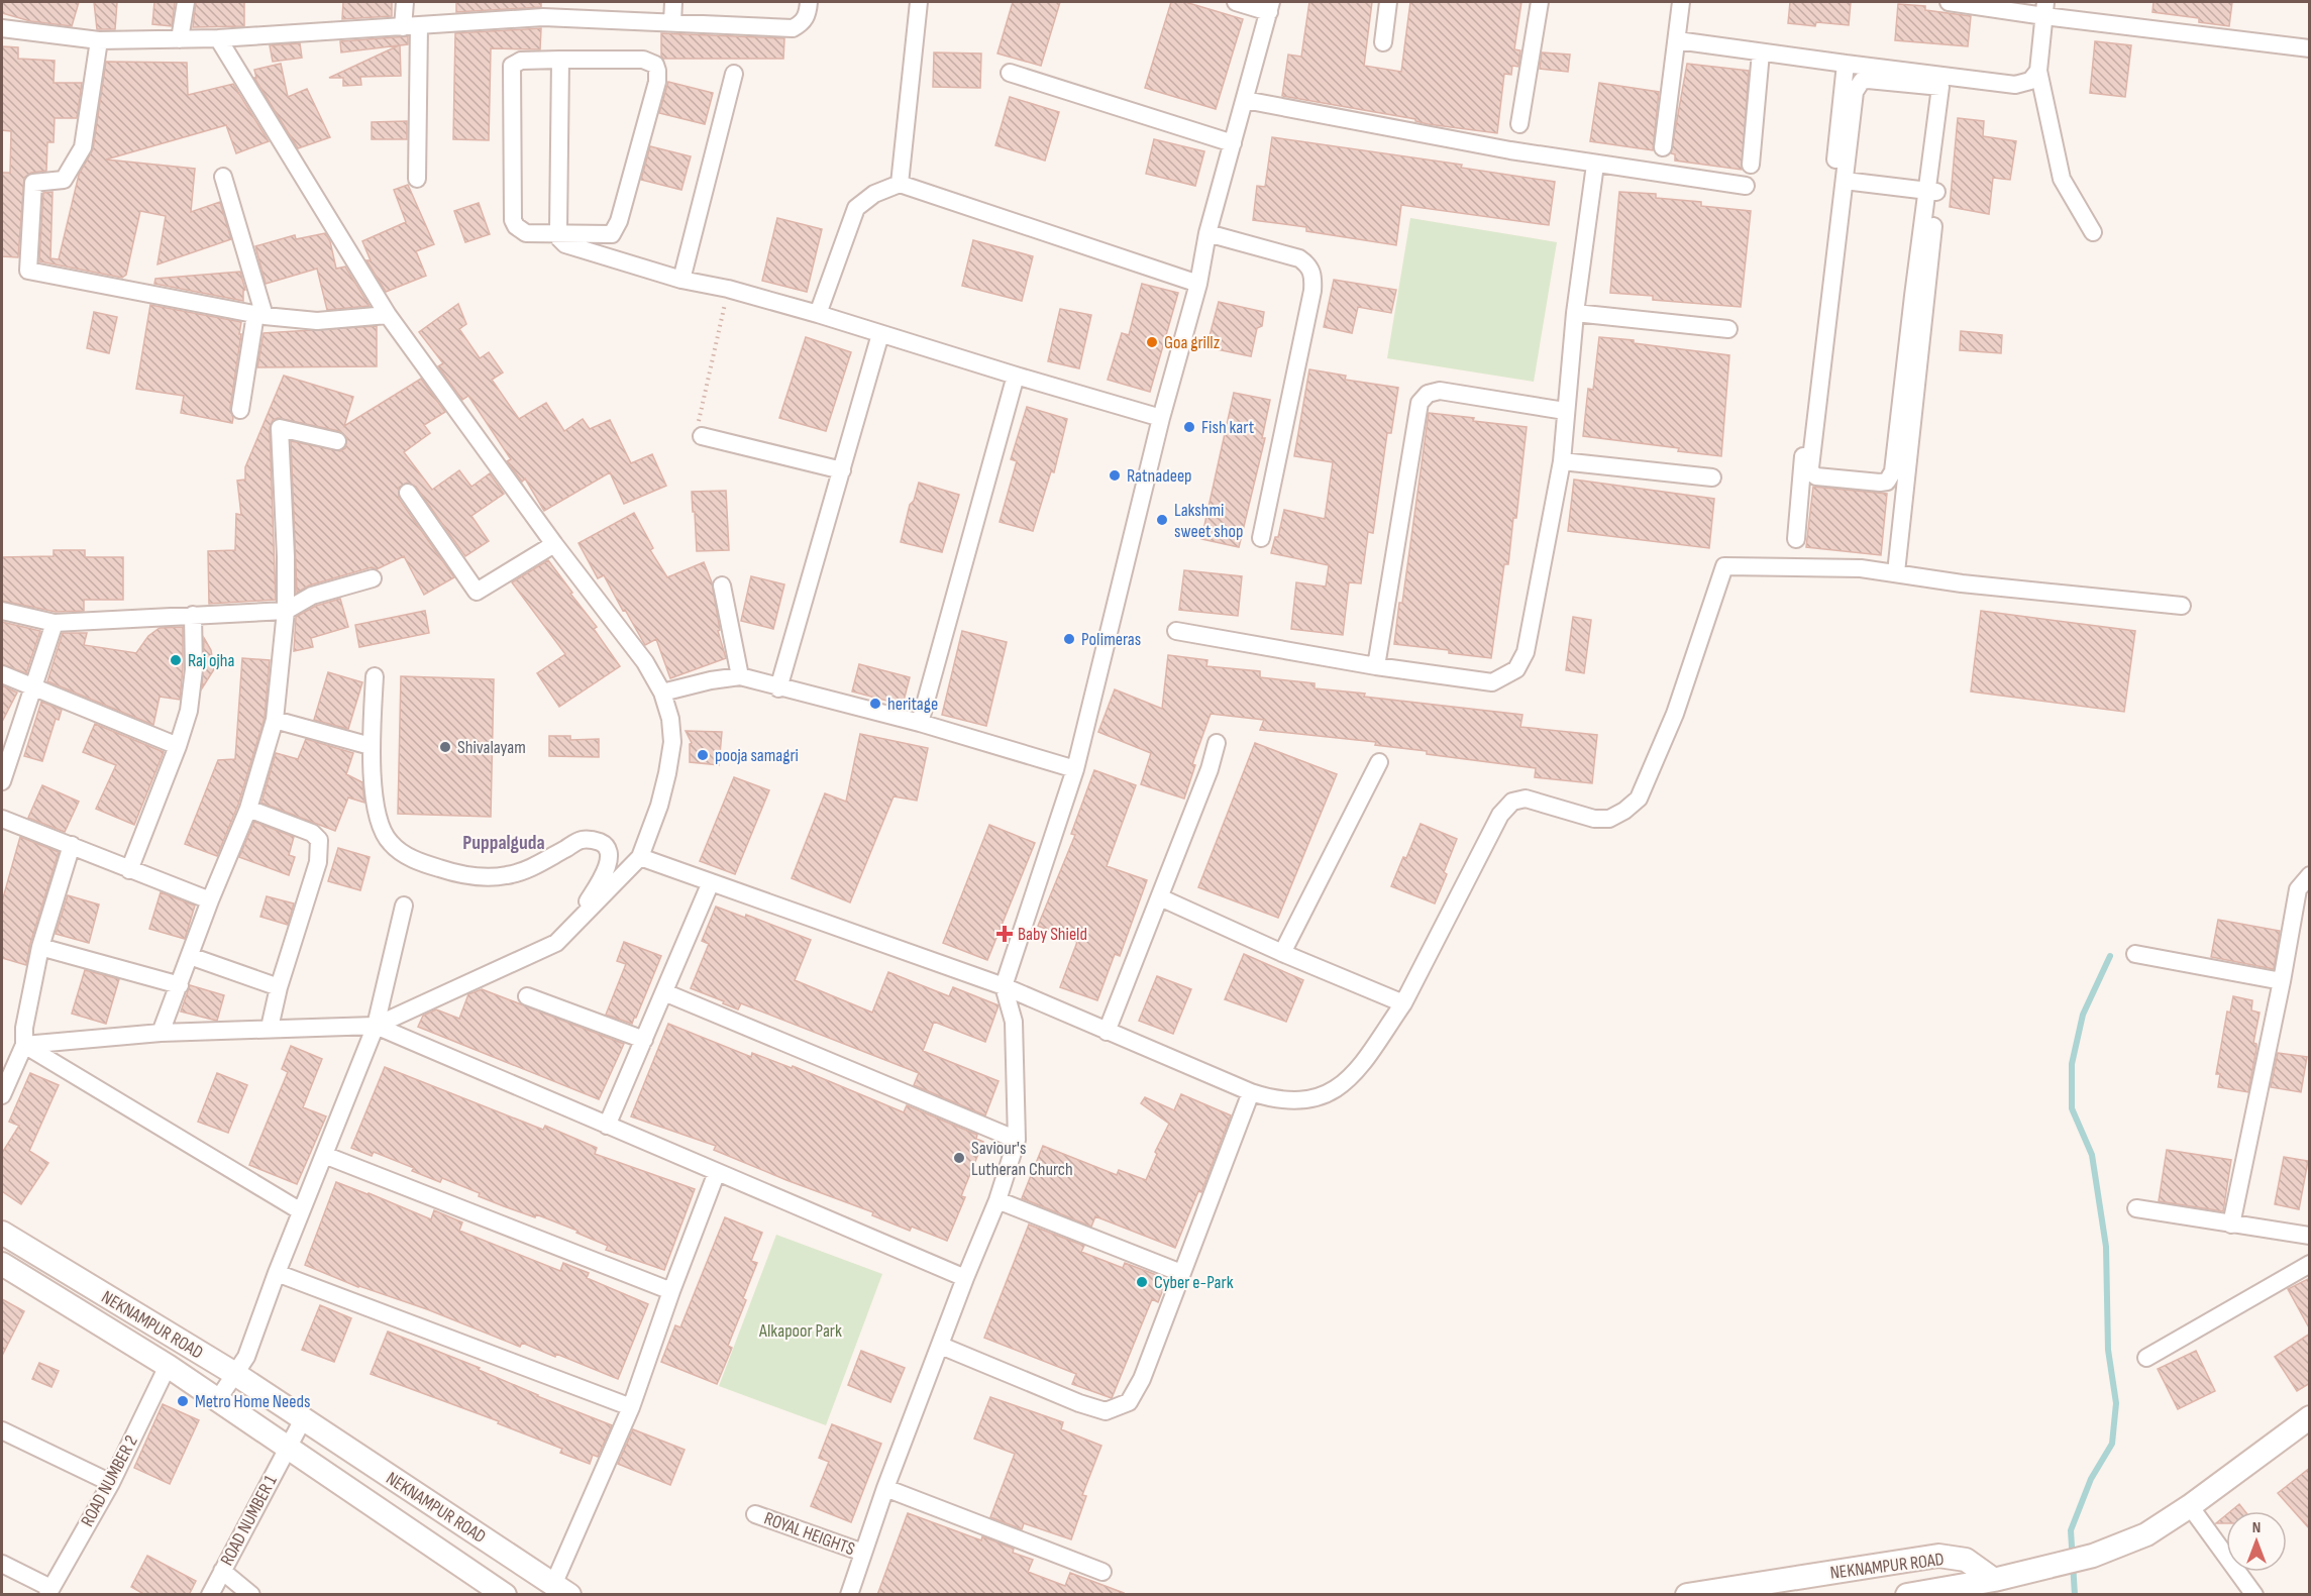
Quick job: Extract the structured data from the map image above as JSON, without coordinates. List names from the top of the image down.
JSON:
{
  "streets": {
    "street": [
      "NEKNAMPUR ROAD",
      "ROAD NUMBER 2",
      "ROAD NUMBER 1",
      "ROYAL HEIGHTS"
    ]
  },
  "crossings": [
    ["NEKNAMPUR ROAD", "ROAD NUMBER 2"],
    ["NEKNAMPUR ROAD", "ROAD NUMBER 1"]
  ],
  "districts": ["Puppalguda"],
  "parks": ["Alkapoor Park"],
  "places": {
    "other": [
      "Goa grillz",
      "Fish kart",
      "Ratnadeep",
      "Lakshmi sweet shop",
      "Polimeras",
      "Raj ojha",
      "heritage",
      "Shivalayam",
      "pooja samagri",
      "Saviour's Lutheran Church",
      "Cyber e-Park",
      "Metro Home Needs"
    ],
    "health": ["Baby Shield"]
  },
  "north": "top"
}
